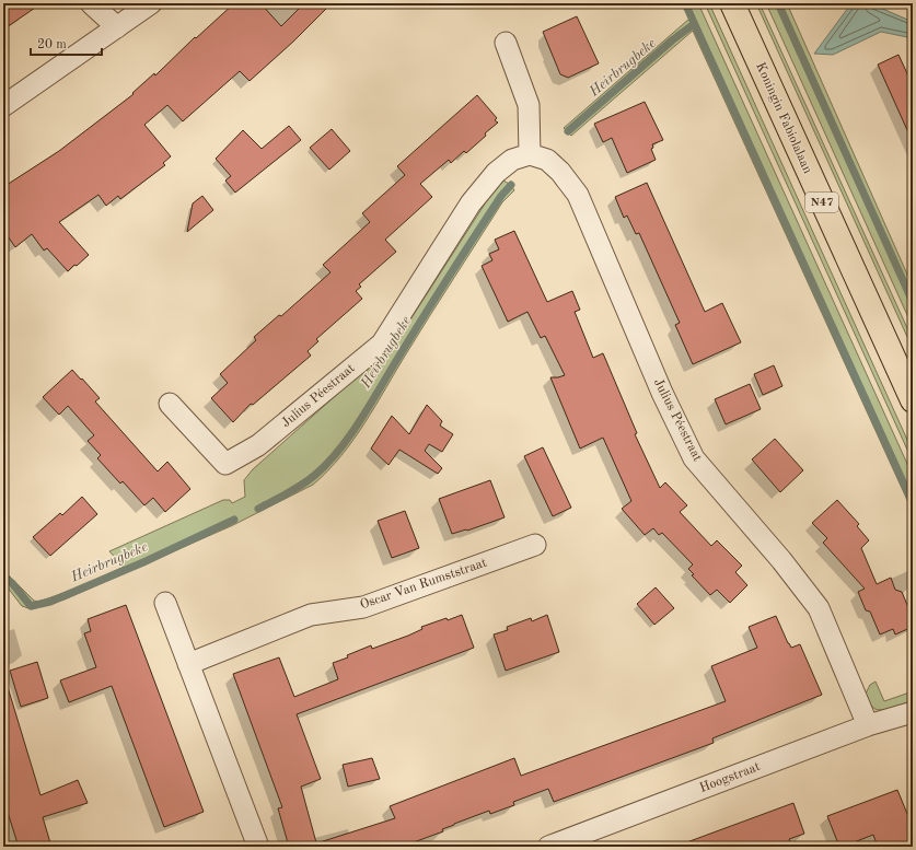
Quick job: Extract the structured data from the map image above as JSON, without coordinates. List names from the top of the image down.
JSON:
{
  "streets": {
    "main road": ["Koningin Fabiolalaan", "N47"],
    "street": ["Julius Péestraat", "Oscar Van Rumststraat", "Hoogstraat"]
  },
  "crossings": [
    ["Julius Péestraat", "Hoogstraat"]
  ],
  "water": ["Heirbrugbeke"],
  "scale_bar": "20 m"
}
